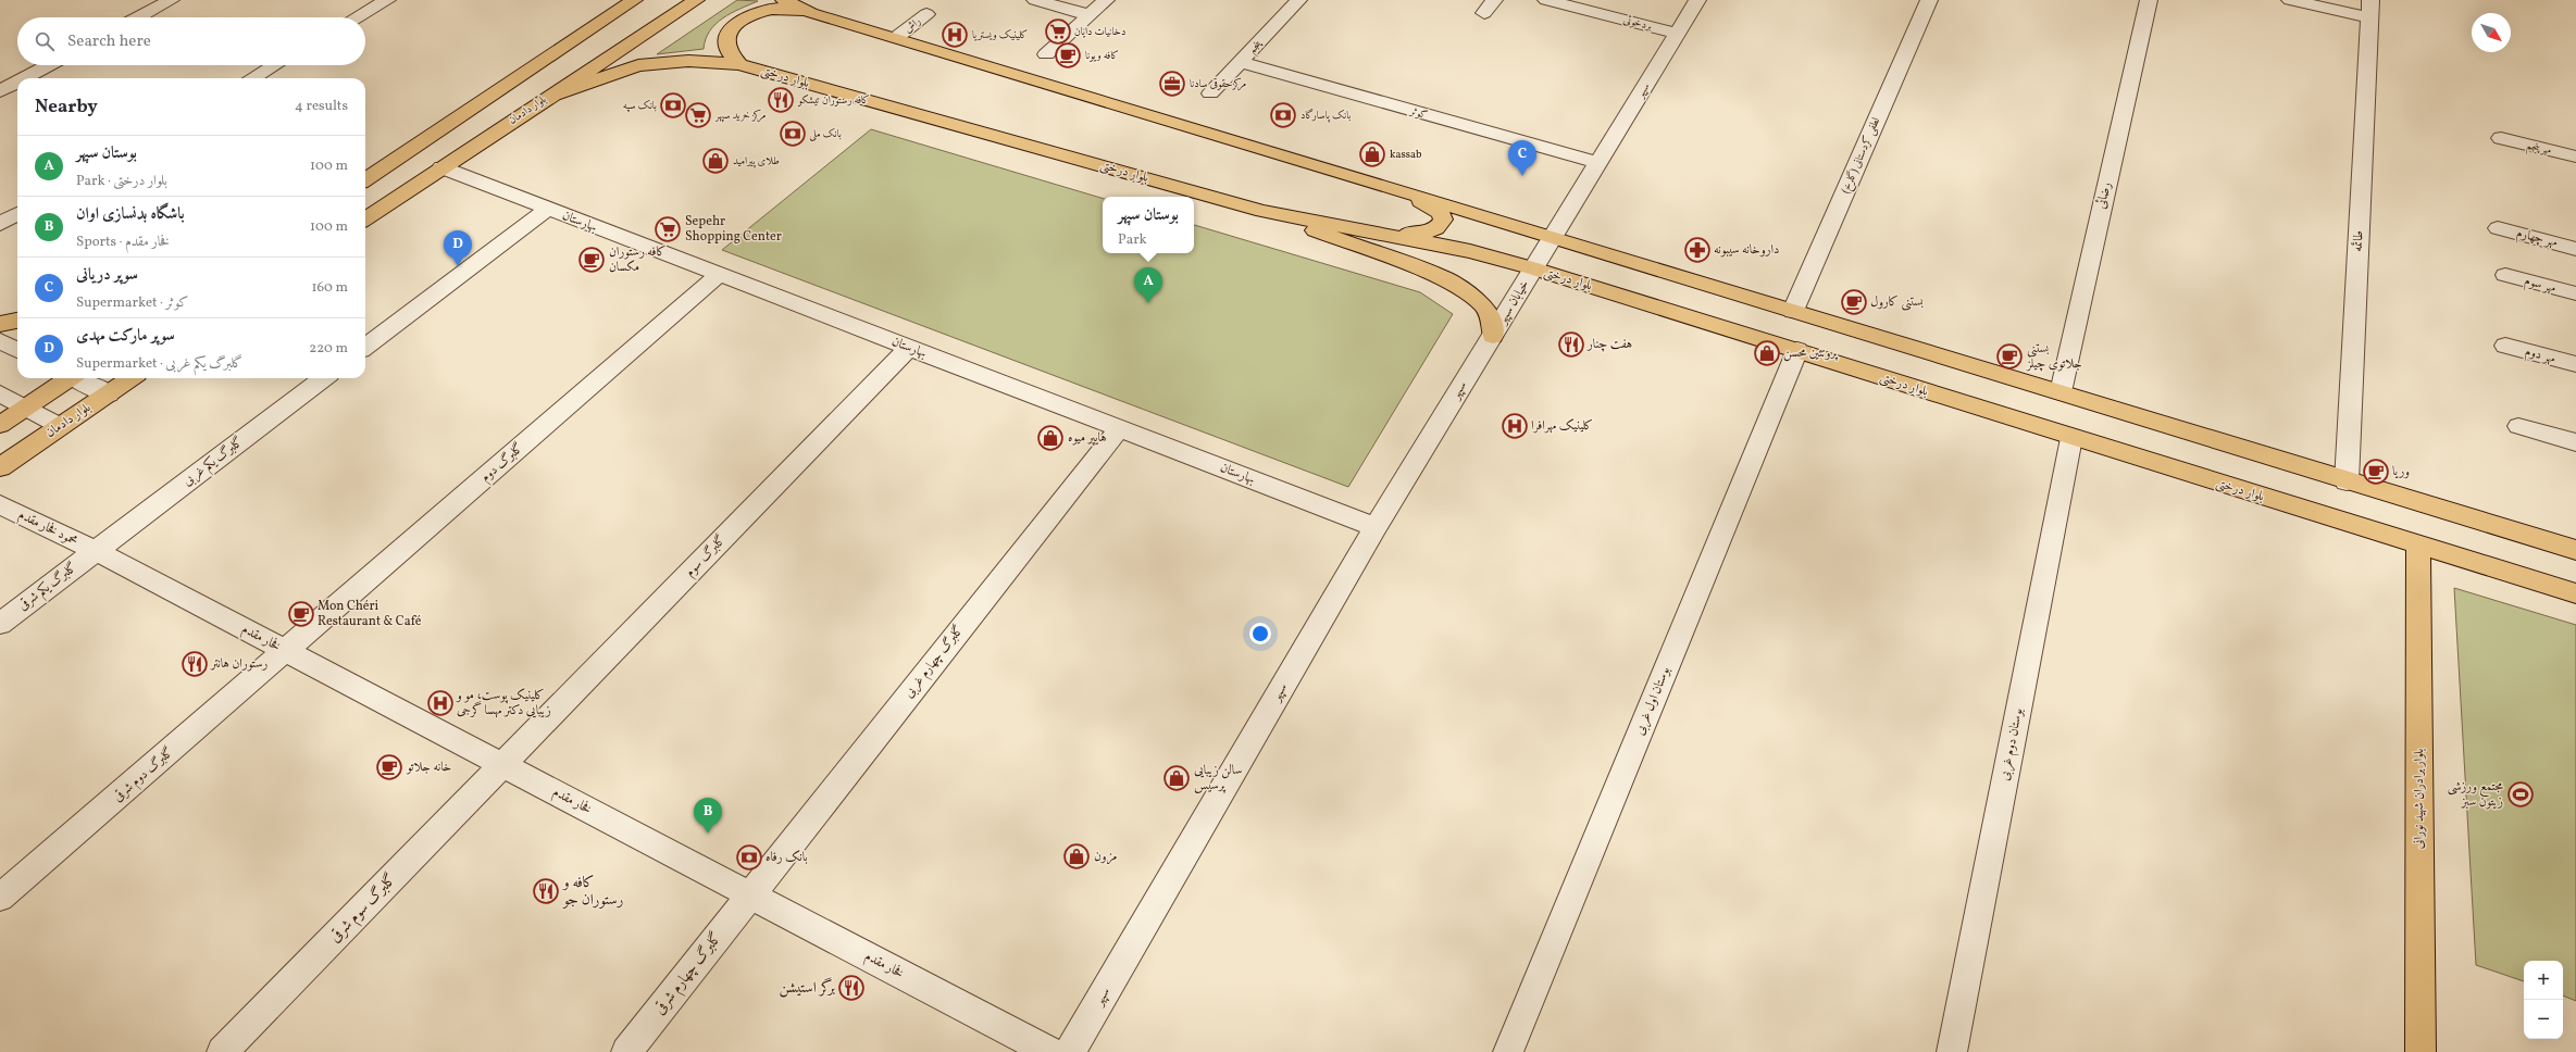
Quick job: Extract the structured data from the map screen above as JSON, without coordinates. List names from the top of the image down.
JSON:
{
  "streets": {
    "main road": ["بلوار درختی", "بلوار دادمان", "بلوار برادران شهید نورانی"],
    "street": [
      "بردخوئی",
      "راش",
      "پنجم",
      "سپهر",
      "کوثر",
      "مهر پنجم",
      "لطفی کردستانی (گلرخ)",
      "رضائی",
      "بهارستان",
      "مهر چهارم",
      "طائمه",
      "مهر سوم",
      "خیابان سپهر",
      "مهر دوم",
      "گلبرگ یکم غربی",
      "گلبرگ دوم",
      "محمود فخار مقدم",
      "گلبرگ سوم",
      "گلبرگ یکم شرقی",
      "فخار مقدم",
      "گلبرگ چهارم غربی",
      "بوستان اول غربی",
      "بوستان دوم غربی",
      "گلبرگ دوم شرقی",
      "گلبرگ سوم شرقی",
      "گلبرگ چهارم شرقی"
    ]
  },
  "crossings": [
    ["بردخوئی", "سپهر"],
    ["پنجم", "کوثر"],
    ["بلوار درختی", "سپهر"],
    ["بلوار درختی", "بلوار دادمان"],
    ["بلوار درختی", "خیابان سپهر"],
    ["بلوار درختی", "بوستان اول غربی"],
    ["بلوار درختی", "بوستان دوم غربی"],
    ["بلوار درختی", "بلوار برادران شهید نورانی"],
    ["سپهر", "کوثر"],
    ["سپهر", "بهارستان"],
    ["سپهر", "خیابان سپهر"],
    ["بلوار دادمان", "بهارستان"],
    ["بهارستان", "گلبرگ دوم"],
    ["بهارستان", "گلبرگ سوم"],
    ["بهارستان", "گلبرگ چهارم غربی"],
    ["گلبرگ یکم غربی", "محمود فخار مقدم"],
    ["گلبرگ یکم غربی", "گلبرگ یکم شرقی"],
    ["گلبرگ یکم غربی", "فخار مقدم"],
    ["گلبرگ دوم", "فخار مقدم"],
    ["گلبرگ دوم", "گلبرگ دوم شرقی"],
    ["محمود فخار مقدم", "گلبرگ یکم شرقی"],
    ["محمود فخار مقدم", "فخار مقدم"],
    ["گلبرگ سوم", "فخار مقدم"],
    ["گلبرگ سوم", "گلبرگ سوم شرقی"],
    ["گلبرگ یکم شرقی", "فخار مقدم"],
    ["فخار مقدم", "گلبرگ چهارم غربی"],
    ["فخار مقدم", "گلبرگ دوم شرقی"],
    ["فخار مقدم", "گلبرگ سوم شرقی"],
    ["فخار مقدم", "گلبرگ چهارم شرقی"],
    ["گلبرگ چهارم غربی", "گلبرگ چهارم شرقی"]
  ],
  "places": {
    "supermarket": ["دخانیات دایان", "مرکز خرید سپهر", "Sepehr Shopping Center"],
    "hospital": ["کلینیک ویستریا", "کلینیک مهرافرا", "کلینیک پوست، مو و زیبایی دکتر مهسا گرجی"],
    "cafe": [
      "کافه ویونا",
      "کافه رستوران مکسان",
      "بستنی کارول",
      "بستنی جلاتوی چیلز",
      "وریا",
      "Mon Chéri Restaurant & Café",
      "خانه جلاتو"
    ],
    "office": ["مرکزحقوقی سادنا"],
    "restaurant": [
      "کافه رستوران تیشکو",
      "هفت چنار",
      "رستوران هانتر",
      "کافه و رستوران جو",
      "برگر استیشن"
    ],
    "bank": [
      "بانک سپه",
      "بانک پاسارگاد",
      "بانک ملی",
      "بانک رفاه"
    ],
    "shop": [
      "kassab",
      "طلای پیرامید",
      "پروتئین محسن",
      "هايپر ميوه",
      "سالن زیبایی پرسیس",
      "مزون"
    ],
    "pharmacy": ["داروخانه سیبونه"],
    "sports": ["مجتمع ورزشی زیتون سبز"]
  },
  "north": "bottom right",
  "page": {
    "search": "Search here",
    "heading": ["Nearby", "4 results"],
    "list": [
      {
        "mark": "A",
        "name": "بوستان سپهر",
        "note": "Park · بلوار درختی",
        "value": "100 m"
      },
      {
        "mark": "B",
        "name": "باشگاه بدنسازی اوان",
        "note": "Sports · فخار مقدم",
        "value": "100 m"
      },
      {
        "mark": "C",
        "name": "سوپر دریانی",
        "note": "Supermarket · کوثر",
        "value": "160 m"
      },
      {
        "mark": "D",
        "name": "سوپر مارکت مهدی",
        "note": "Supermarket · گلبرگ یکم غربی",
        "value": "220 m"
      }
    ],
    "pins": [
      "C",
      "D",
      "A",
      "B"
    ],
    "popup": ["بوستان سپهر", "Park"],
    "map_buttons": ["+", "−"]
  }
}
